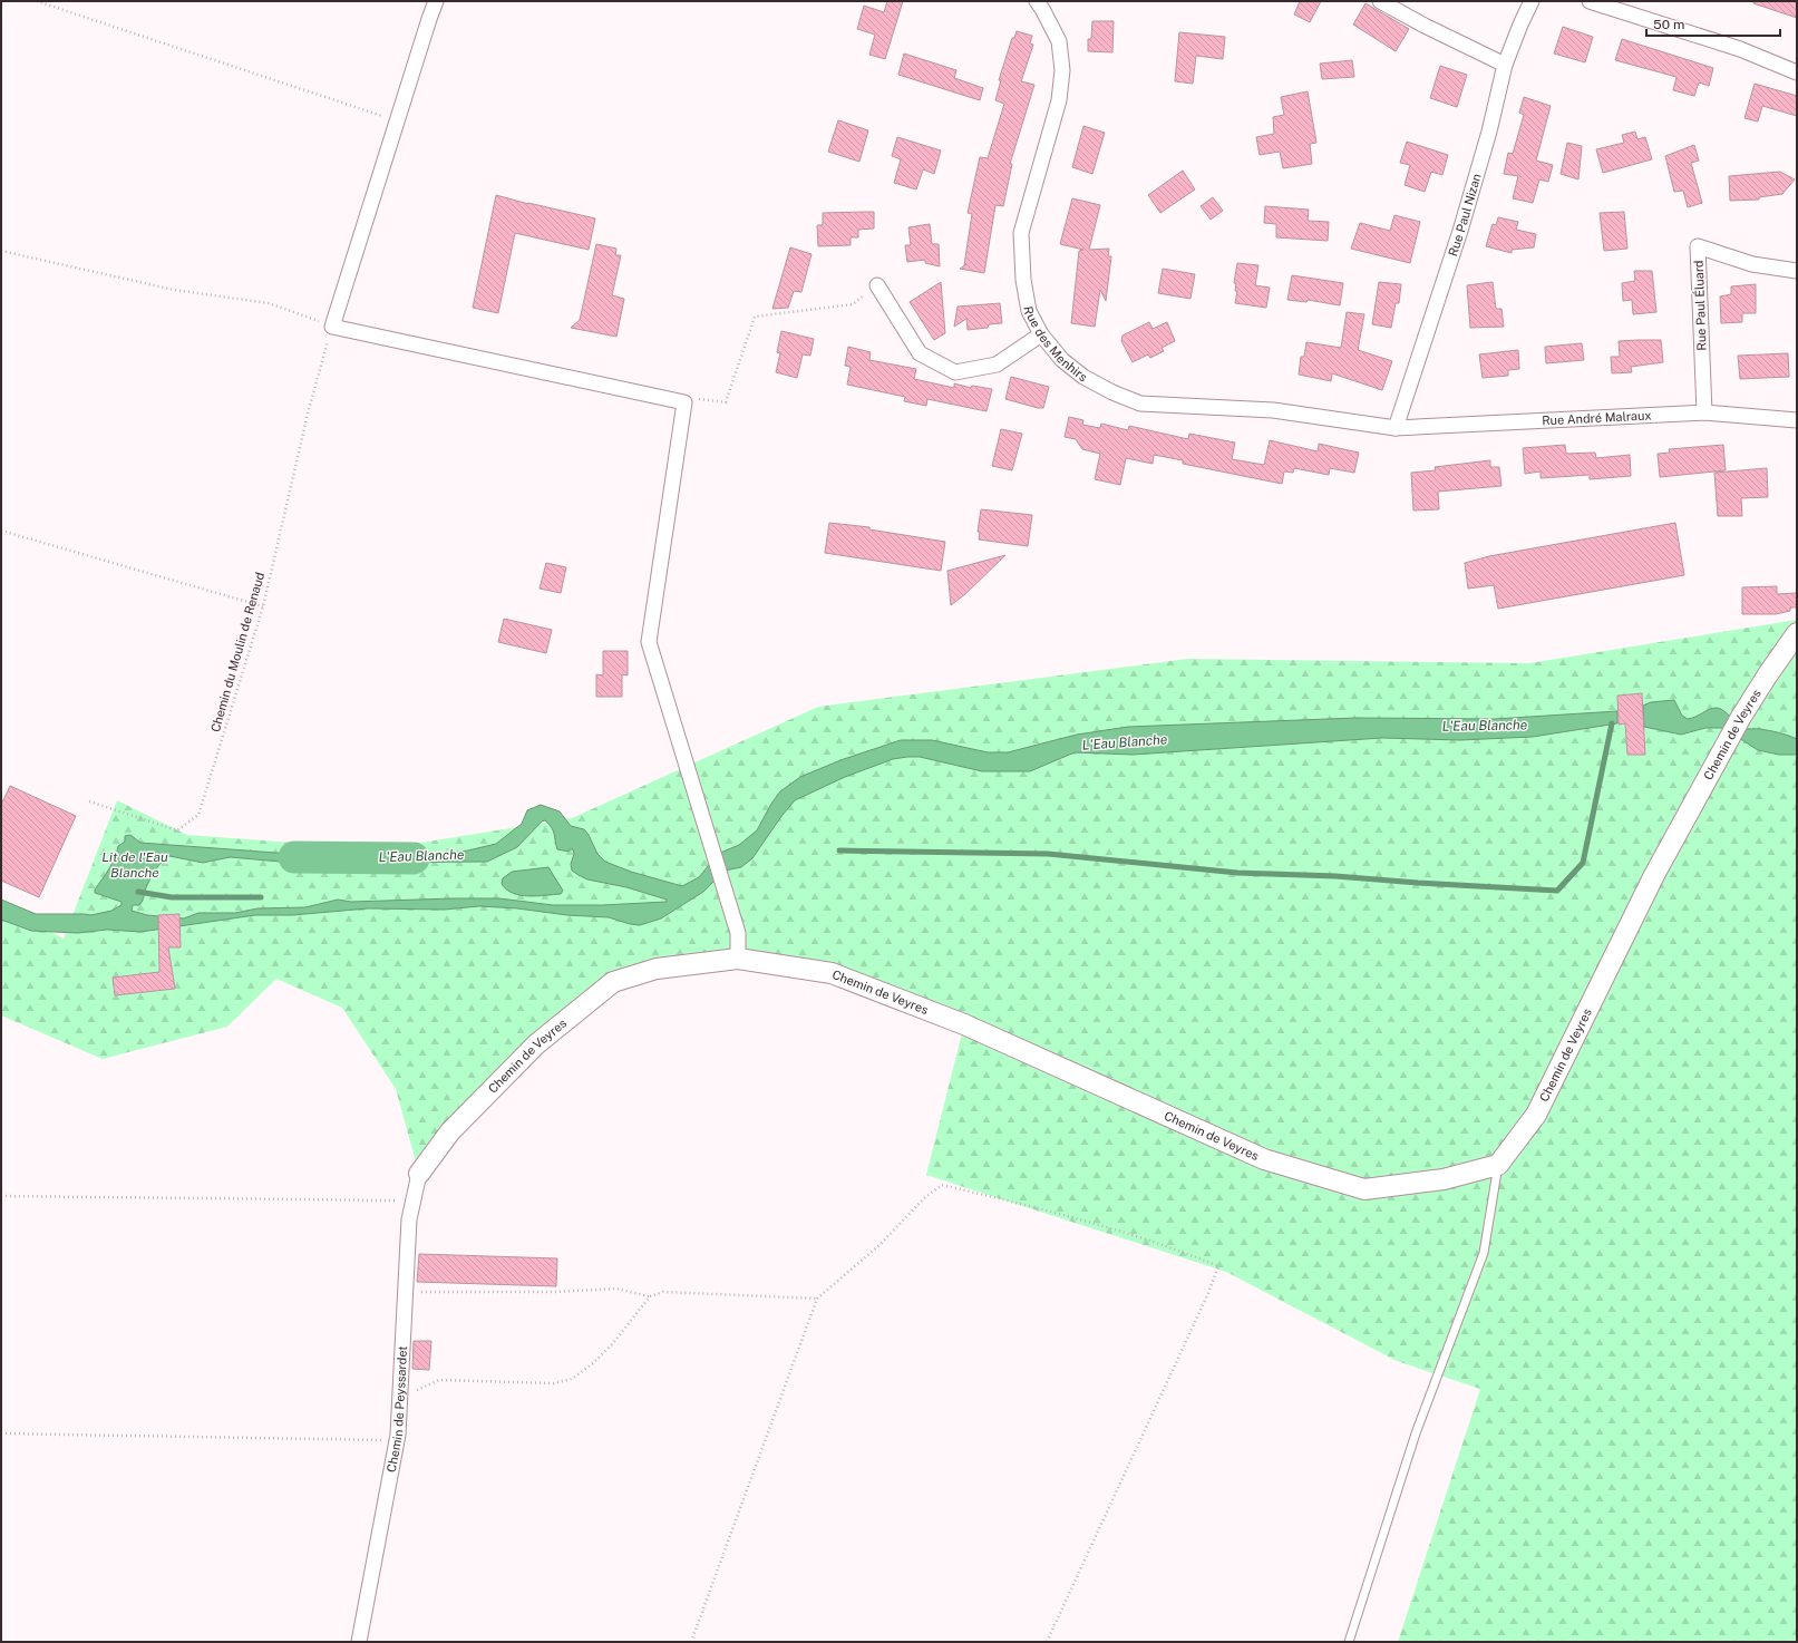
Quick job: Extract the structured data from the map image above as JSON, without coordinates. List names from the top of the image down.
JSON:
{
  "streets": {
    "street": [
      "Rue Paul Nizan",
      "Rue Paul Éluard",
      "Rue des Menhirs",
      "Rue André Malraux",
      "Chemin de Veyres",
      "Chemin de Peyssardet"
    ],
    "path": ["Chemin du Moulin de Renaud"]
  },
  "crossings": [
    ["Rue Paul Nizan", "Rue des Menhirs"],
    ["Rue Paul Nizan", "Rue André Malraux"],
    ["Rue Paul Éluard", "Rue André Malraux"],
    ["Rue des Menhirs", "Rue André Malraux"],
    ["Chemin de Veyres", "Chemin de Peyssardet"]
  ],
  "water": ["L'Eau Blanche", "Lit de l'Eau Blanche"],
  "scale_bar": "50 m"
}
